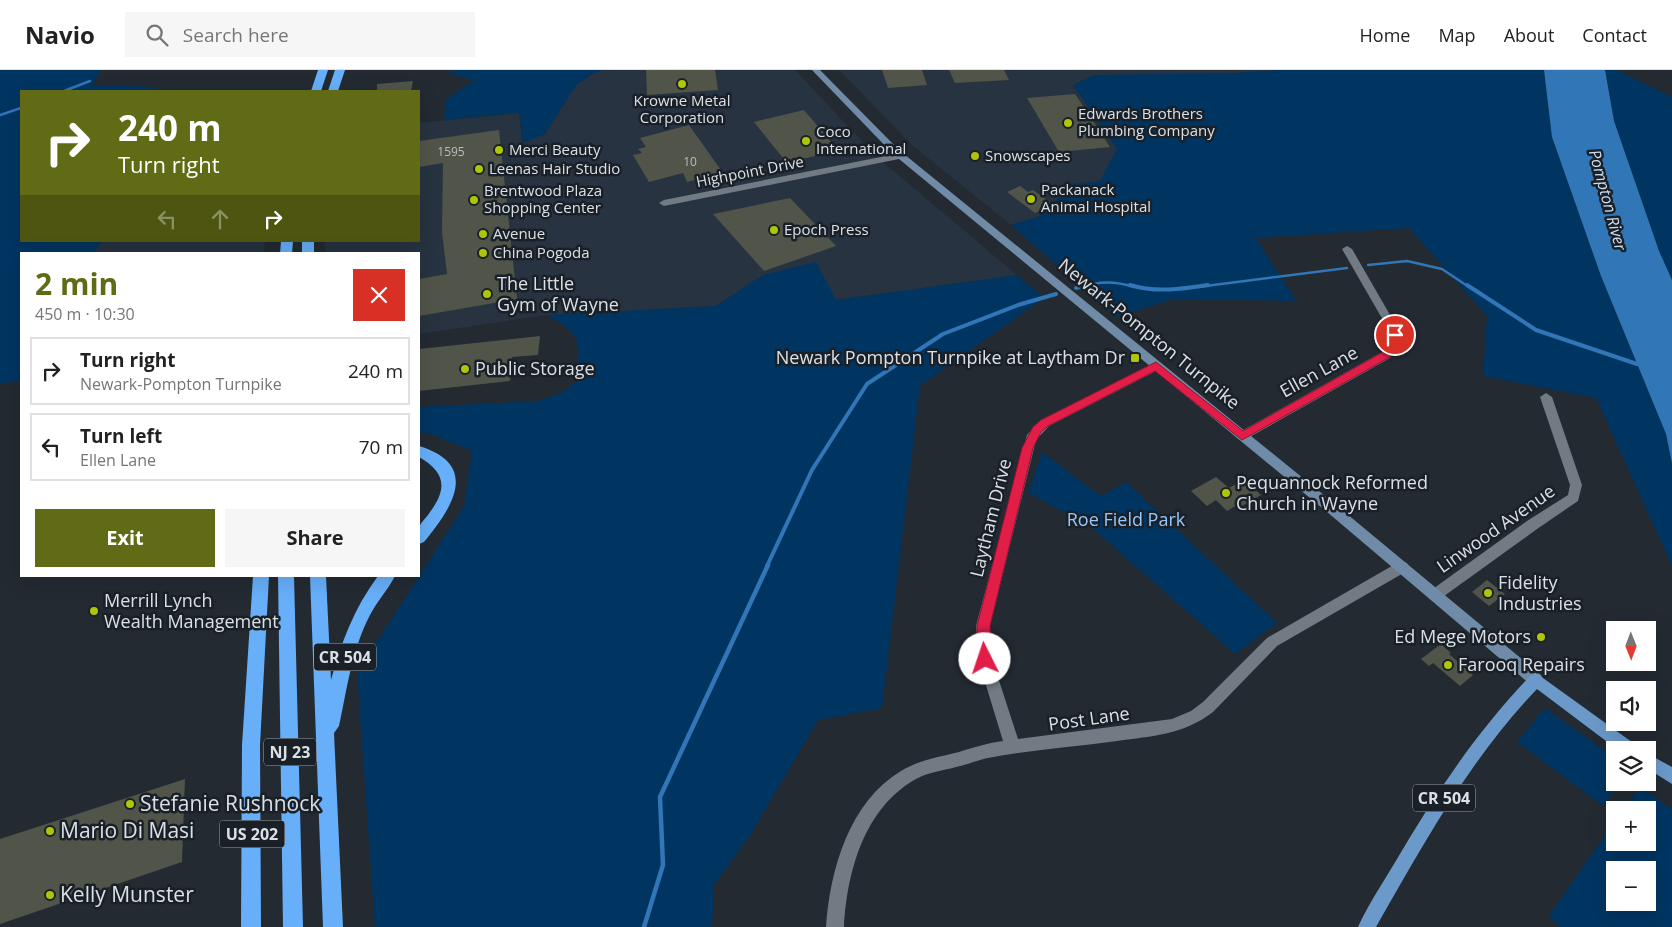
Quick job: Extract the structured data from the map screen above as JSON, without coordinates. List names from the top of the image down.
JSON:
{
  "streets": {
    "highway": ["CR 504", "NJ 23", "US 202"],
    "main road": ["Newark-Pompton Turnpike"],
    "street": [
      "Highpoint Drive",
      "Ellen Lane",
      "Laytham Drive",
      "Linwood Avenue",
      "Post Lane"
    ]
  },
  "crossings": [
    ["Highpoint Drive", "Newark-Pompton Turnpike"],
    ["Newark-Pompton Turnpike", "Ellen Lane"],
    ["Newark-Pompton Turnpike", "Laytham Drive"],
    ["Newark-Pompton Turnpike", "Linwood Avenue"],
    ["Newark-Pompton Turnpike", "CR 504"],
    ["Newark-Pompton Turnpike", "Post Lane"],
    ["Laytham Drive", "Post Lane"]
  ],
  "water": ["Pompton River"],
  "parks": ["Roe Field Park"],
  "places": {
    "other": [
      "Krowne Metal Corporation",
      "Edwards Brothers Plumbing Company",
      "Coco International",
      "Merci Beauty",
      "Snowscapes",
      "Leenas Hair Studio",
      "Packanack Animal Hospital",
      "Brentwood Plaza Shopping Center",
      "Epoch Press",
      "Avenue",
      "China Pogoda",
      "The Little Gym of Wayne",
      "Public Storage",
      "Pequannock Reformed Church in Wayne",
      "Fidelity Industries",
      "Merrill Lynch Wealth Management",
      "Ed Mege Motors",
      "Farooq Repairs",
      "Stefanie Rushnock",
      "Mario Di Masi",
      "Kelly Munster"
    ],
    "transit": ["Newark Pompton Turnpike at Laytham Dr"]
  },
  "house_numbers": ["1595", "10"],
  "north": "bottom",
  "page": {
    "header": "Navio",
    "search": "Search here",
    "nav": [
      "Home",
      "Map",
      "About",
      "Contact"
    ],
    "turn": ["240 m", "Turn right"],
    "heading": ["2 min", "450 m · 10:30"],
    "list": [
      {
        "name": "Turn right",
        "note": "Newark-Pompton Turnpike",
        "value": "240 m"
      },
      {
        "name": "Turn left",
        "note": "Ellen Lane",
        "value": "70 m"
      }
    ],
    "buttons": ["Exit", "Share"],
    "map_buttons": ["+", "−"]
  }
}
